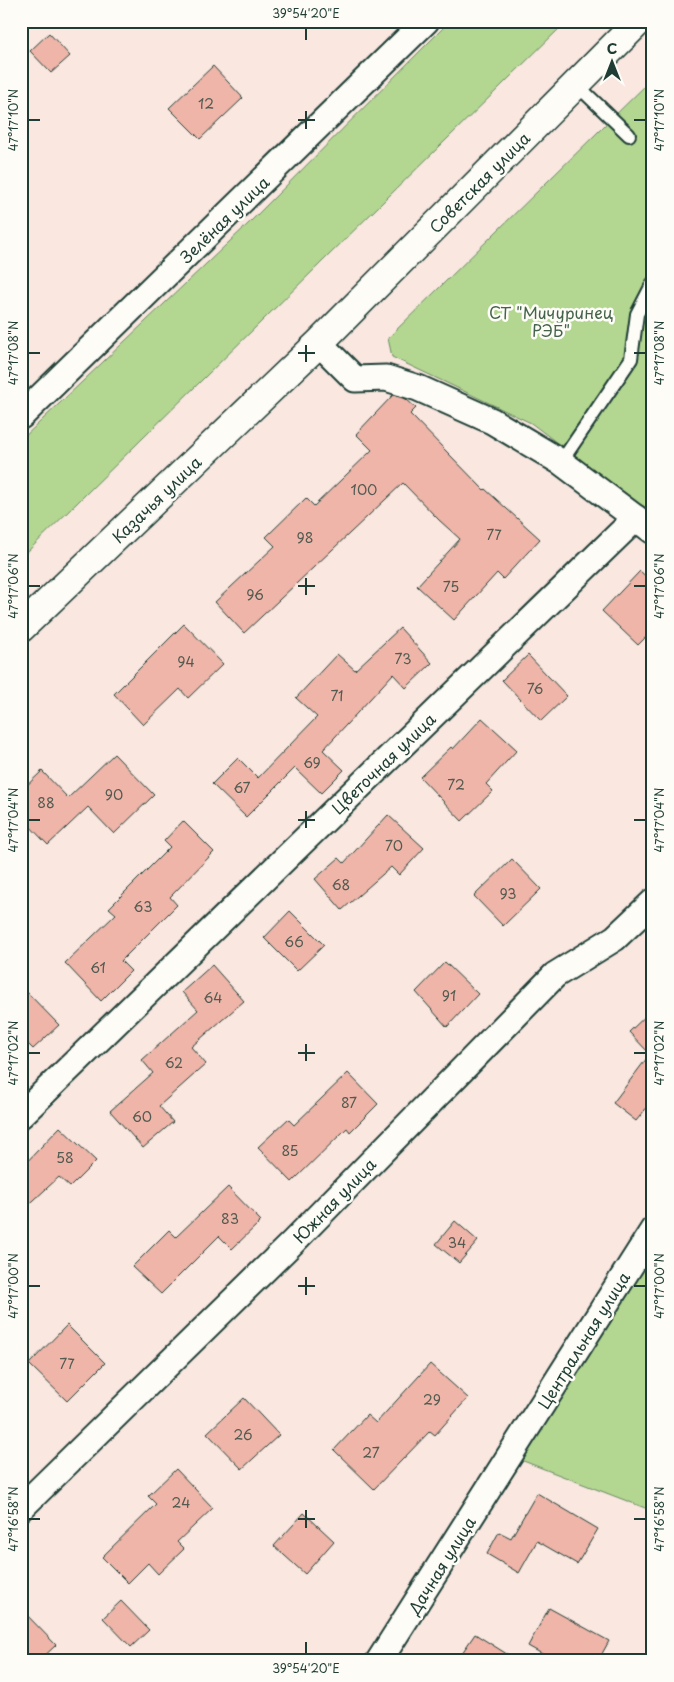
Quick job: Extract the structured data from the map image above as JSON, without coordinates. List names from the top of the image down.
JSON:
{
  "streets": {
    "main road": ["Советская улица", "Казачья улица"],
    "street": [
      "Зелёная улица",
      "Цветочная улица",
      "Южная улица",
      "Центральная улица",
      "Дачная улица"
    ]
  },
  "crossings": [
    ["Советская улица", "Казачья улица"],
    ["Центральная улица", "Дачная улица"]
  ],
  "parks": ["СТ \"Мичуринец РЭБ\""],
  "house_numbers": [
    "12",
    "100",
    "77",
    "98",
    "75",
    "96",
    "73",
    "94",
    "76",
    "71",
    "69",
    "72",
    "67",
    "90",
    "88",
    "70",
    "68",
    "93",
    "63",
    "66",
    "61",
    "91",
    "64",
    "62",
    "87",
    "60",
    "85",
    "58",
    "83",
    "34",
    "77",
    "29",
    "26",
    "27",
    "24"
  ],
  "north": "top",
  "coordinates": [
    "39°54'20\"E",
    "47°17'10\"N",
    "47°17'08\"N",
    "47°17'06\"N",
    "47°17'04\"N",
    "47°17'02\"N",
    "47°17'00\"N",
    "47°16'58\"N"
  ]
}
